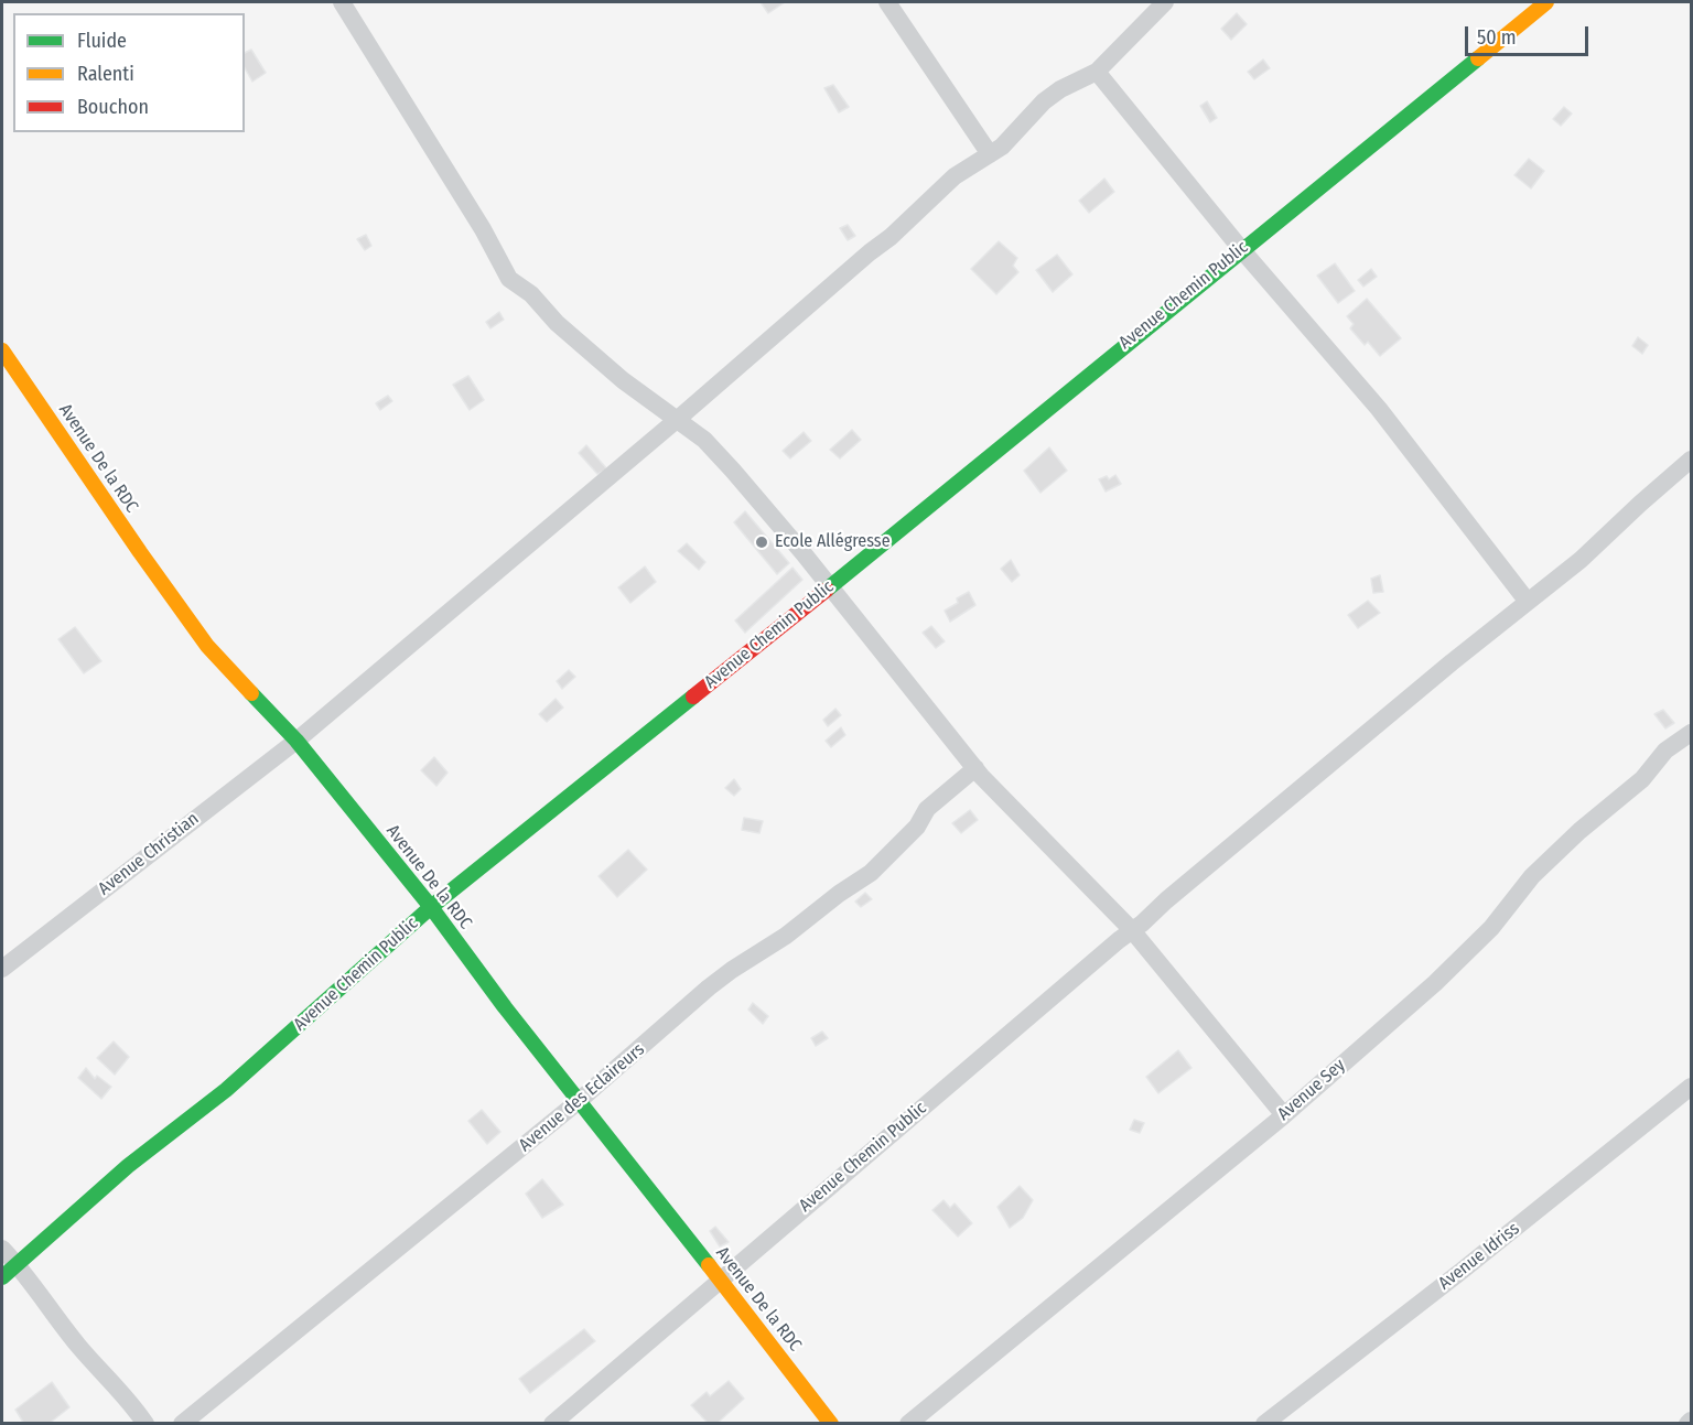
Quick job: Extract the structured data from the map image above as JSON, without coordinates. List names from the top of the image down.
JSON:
{
  "streets": {
    "street": [
      "Avenue Chemin Public",
      "Avenue De la RDC",
      "Avenue Christian",
      "Avenue Sey",
      "Avenue des Eclaireurs",
      "Avenue Idriss"
    ]
  },
  "crossings": [
    ["Avenue Chemin Public", "Avenue De la RDC"],
    ["Avenue De la RDC", "Avenue Christian"],
    ["Avenue De la RDC", "Avenue des Eclaireurs"]
  ],
  "places": ["Ecole Allégresse"],
  "legend": ["Fluide", "Ralenti", "Bouchon"],
  "scale_bar": "50 m"
}
